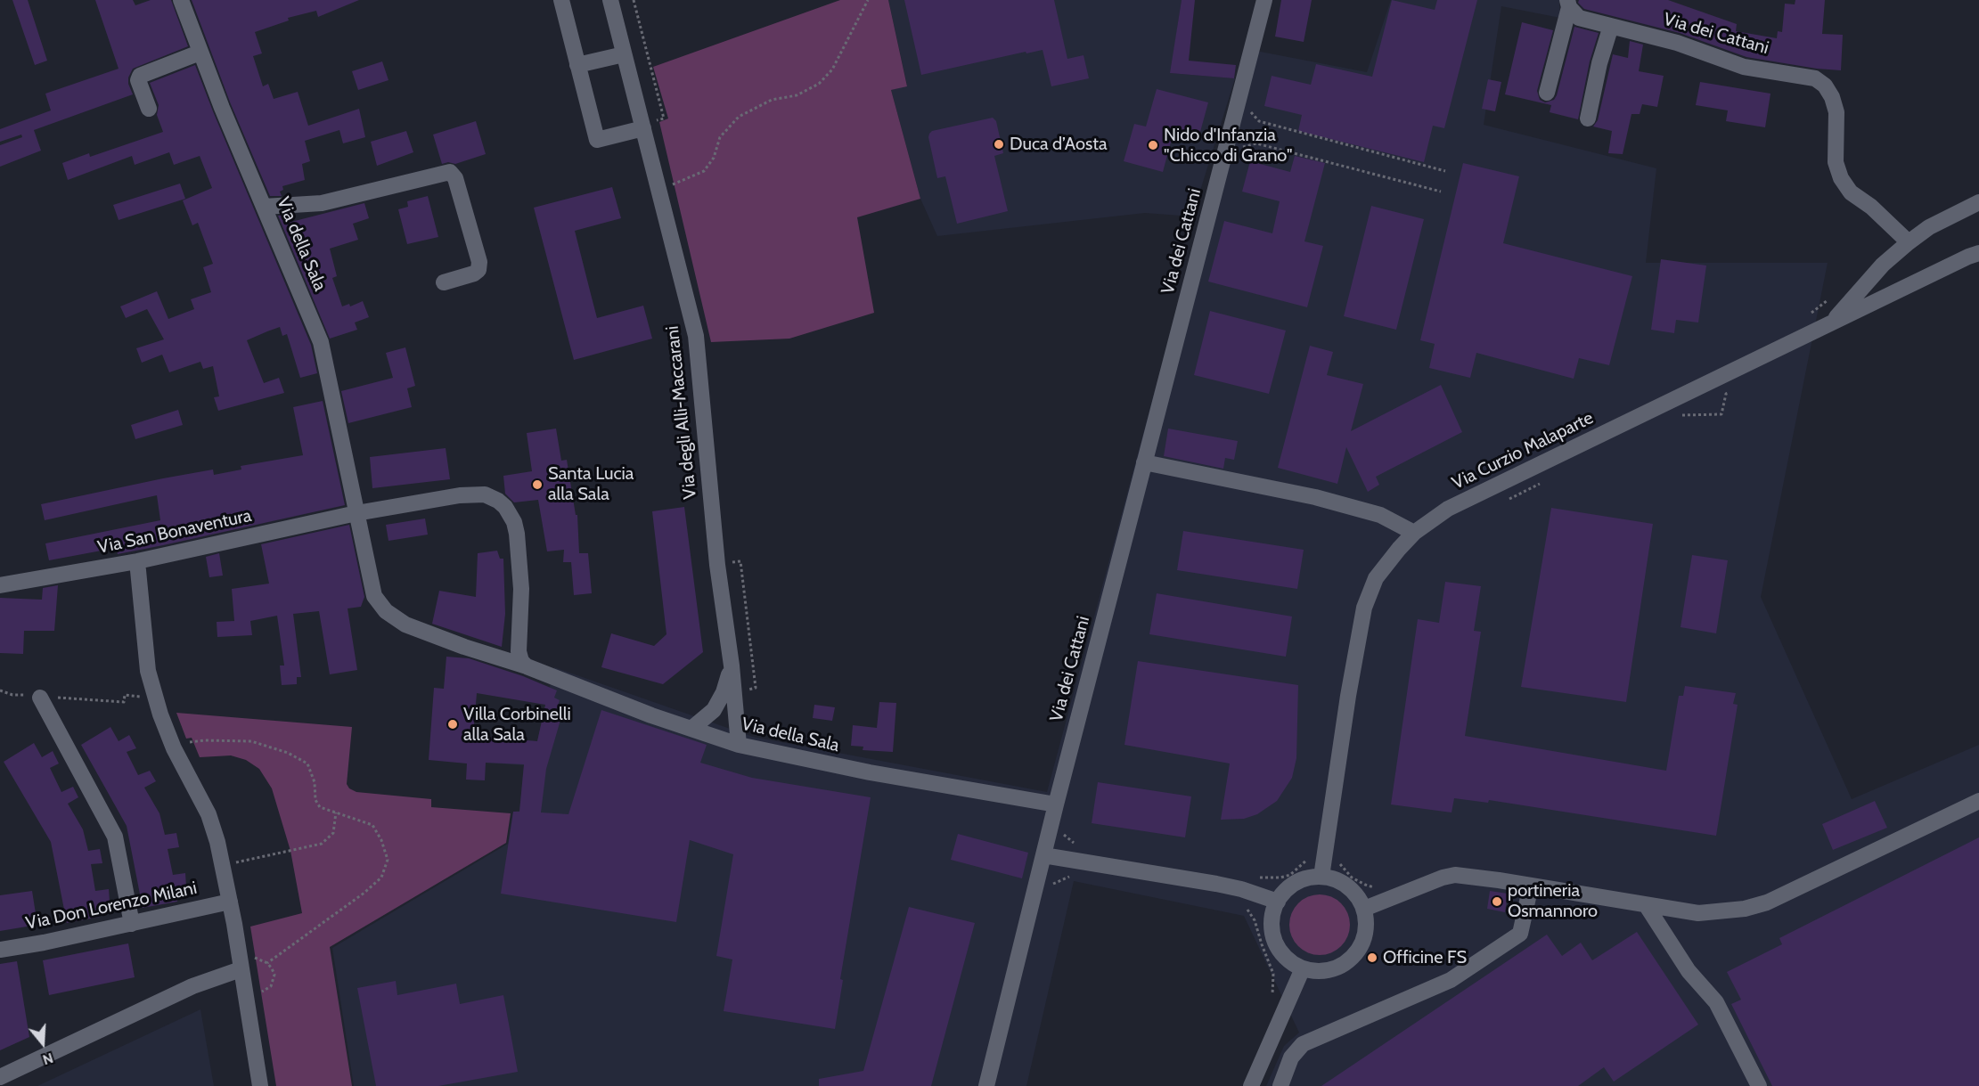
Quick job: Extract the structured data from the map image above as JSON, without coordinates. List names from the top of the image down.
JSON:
{
  "streets": {
    "street": [
      "Via dei Cattani",
      "Via della Sala",
      "Via degli Alli-Maccarani",
      "Via Curzio Malaparte",
      "Via San Bonaventura",
      "Via Don Lorenzo Milani"
    ]
  },
  "crossings": [
    ["Via dei Cattani", "Via della Sala"],
    ["Via della Sala", "Via degli Alli-Maccarani"],
    ["Via della Sala", "Via San Bonaventura"]
  ],
  "places": [
    "Duca d’Aosta",
    "Nido d'Infanzia \"Chicco di Grano\"",
    "Santa Lucia alla Sala",
    "Villa Corbinelli alla Sala",
    "portineria Osmannoro",
    "Officine FS"
  ],
  "north": "bottom"
}
